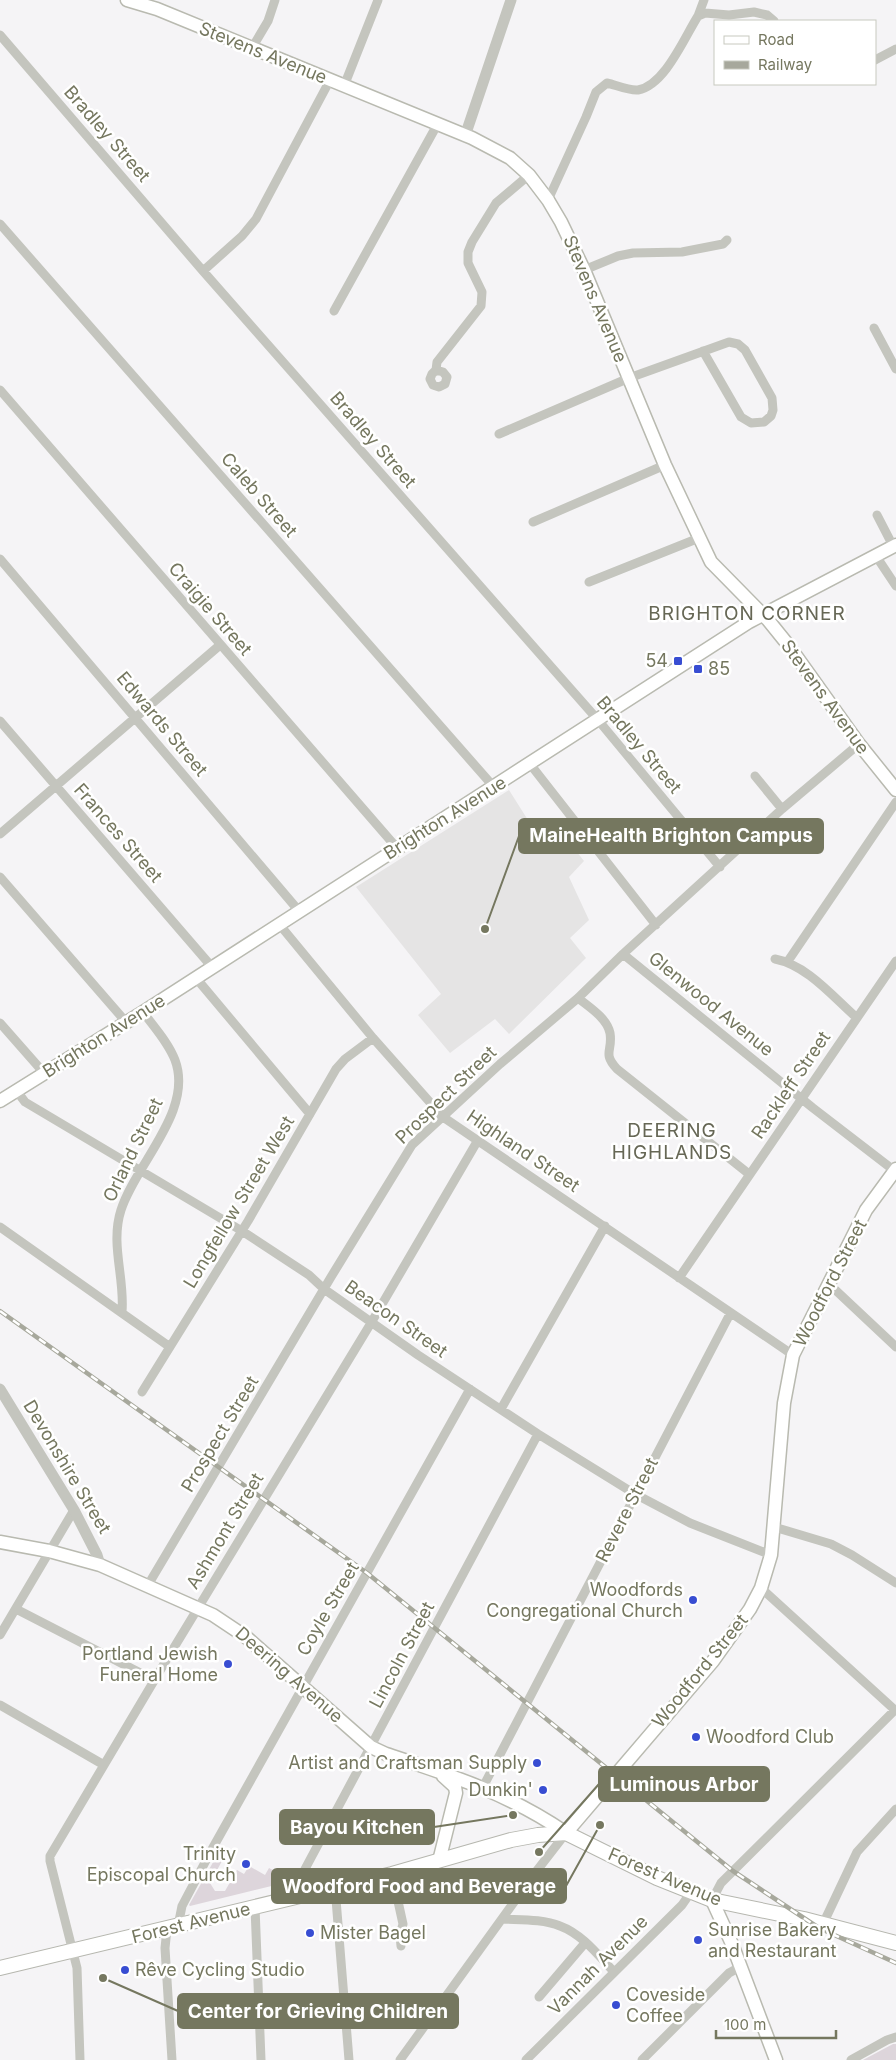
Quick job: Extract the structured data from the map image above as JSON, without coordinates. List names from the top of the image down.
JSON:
{
  "streets": {
    "highway": ["Forest Avenue"],
    "main road": [
      "Stevens Avenue",
      "Brighton Avenue",
      "Woodford Street",
      "Deering Avenue"
    ],
    "street": [
      "Bradley Street",
      "Caleb Street",
      "Craigie Street",
      "Edwards Street",
      "Frances Street",
      "Glenwood Avenue",
      "Rackleff Street",
      "Prospect Street",
      "Orland Street",
      "Highland Street",
      "Longfellow Street West",
      "Beacon Street",
      "Devonshire Street",
      "Revere Street",
      "Ashmont Street",
      "Coyle Street",
      "Lincoln Street",
      "Vannah Avenue"
    ]
  },
  "crossings": [
    ["Stevens Avenue", "Brighton Avenue"],
    ["Stevens Avenue", "Prospect Street"],
    ["Bradley Street", "Brighton Avenue"],
    ["Bradley Street", "Prospect Street"],
    ["Caleb Street", "Brighton Avenue"],
    ["Craigie Street", "Brighton Avenue"],
    ["Edwards Street", "Brighton Avenue"],
    ["Brighton Avenue", "Frances Street"],
    ["Brighton Avenue", "Orland Street"],
    ["Brighton Avenue", "Highland Street"],
    ["Brighton Avenue", "Beacon Street"],
    ["Glenwood Avenue", "Rackleff Street"],
    ["Glenwood Avenue", "Prospect Street"],
    ["Glenwood Avenue", "Woodford Street"],
    ["Rackleff Street", "Highland Street"],
    ["Prospect Street", "Highland Street"],
    ["Prospect Street", "Beacon Street"],
    ["Prospect Street", "Deering Avenue"],
    ["Orland Street", "Beacon Street"],
    ["Highland Street", "Longfellow Street West"],
    ["Highland Street", "Woodford Street"],
    ["Highland Street", "Revere Street"],
    ["Highland Street", "Ashmont Street"],
    ["Longfellow Street West", "Beacon Street"],
    ["Woodford Street", "Beacon Street"],
    ["Woodford Street", "Deering Avenue"],
    ["Woodford Street", "Forest Avenue"],
    ["Beacon Street", "Revere Street"],
    ["Beacon Street", "Ashmont Street"],
    ["Beacon Street", "Coyle Street"],
    ["Beacon Street", "Lincoln Street"],
    ["Devonshire Street", "Deering Avenue"],
    ["Revere Street", "Deering Avenue"],
    ["Ashmont Street", "Deering Avenue"],
    ["Ashmont Street", "Forest Avenue"],
    ["Coyle Street", "Deering Avenue"],
    ["Coyle Street", "Forest Avenue"],
    ["Lincoln Street", "Deering Avenue"],
    ["Lincoln Street", "Forest Avenue"],
    ["Deering Avenue", "Forest Avenue"],
    ["Forest Avenue", "Vannah Avenue"]
  ],
  "districts": ["BRIGHTON CORNER", "DEERING HIGHLANDS"],
  "places": {
    "transit": ["54", "85"],
    "other": [
      "MaineHealth Brighton Campus",
      "Woodfords Congregational Church",
      "Portland Jewish Funeral Home",
      "Woodford Club",
      "Artist and Craftsman Supply",
      "Dunkin'",
      "Bayou Kitchen",
      "Woodford Food and Beverage",
      "Luminous Arbor",
      "Trinity Episcopal Church",
      "Mister Bagel",
      "Sunrise Bakery and Restaurant",
      "Rêve Cycling Studio",
      "Center for Grieving Children",
      "Coveside Coffee"
    ]
  },
  "legend": ["Road", "Railway"],
  "scale_bar": "100 m"
}
